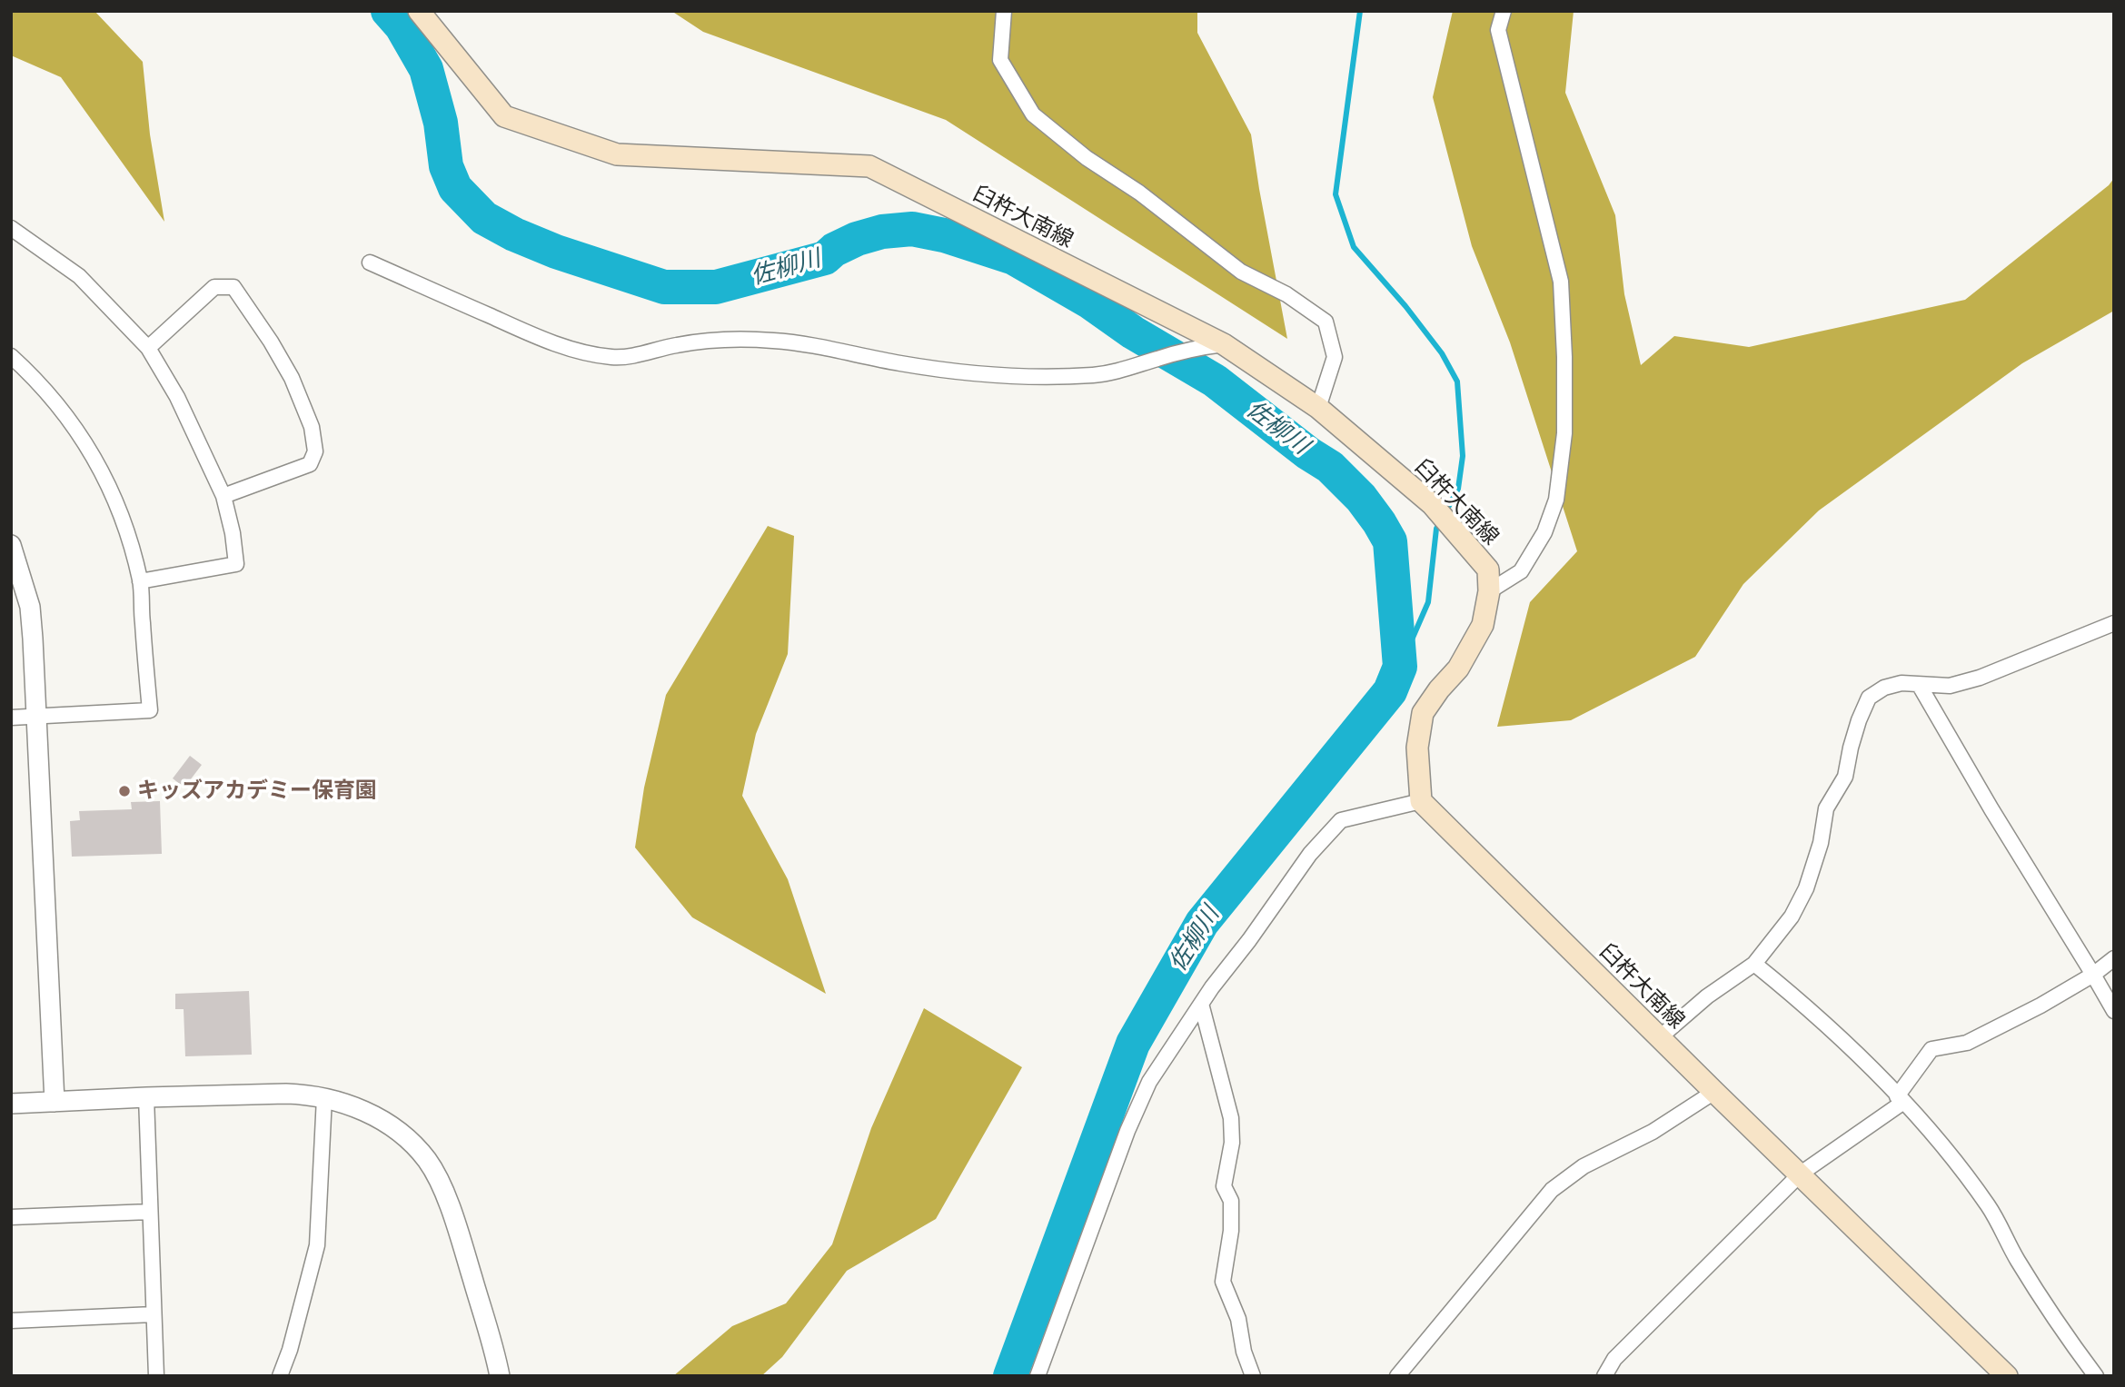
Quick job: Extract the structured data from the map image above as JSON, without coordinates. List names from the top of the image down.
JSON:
{
  "streets": {
    "main road": ["臼杵大南線"]
  },
  "water": ["佐柳川"],
  "places": ["キッズアカデミー保育園"]
}
